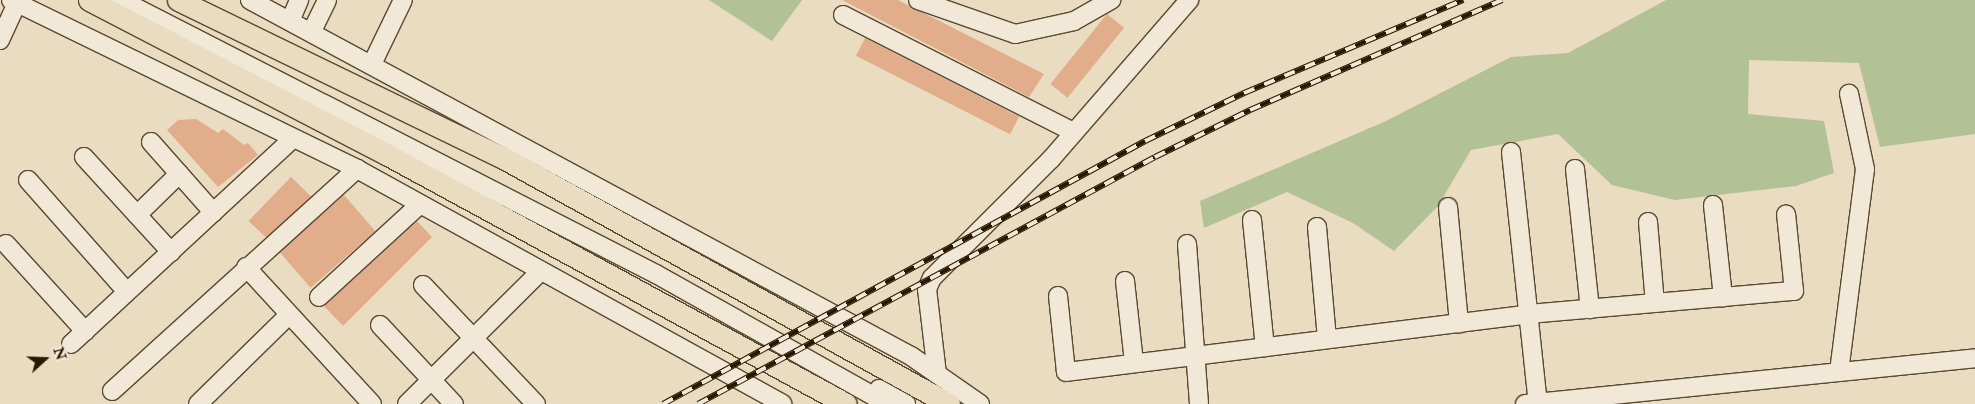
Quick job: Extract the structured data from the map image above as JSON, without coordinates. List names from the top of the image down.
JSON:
{
  "north": "right"
}
